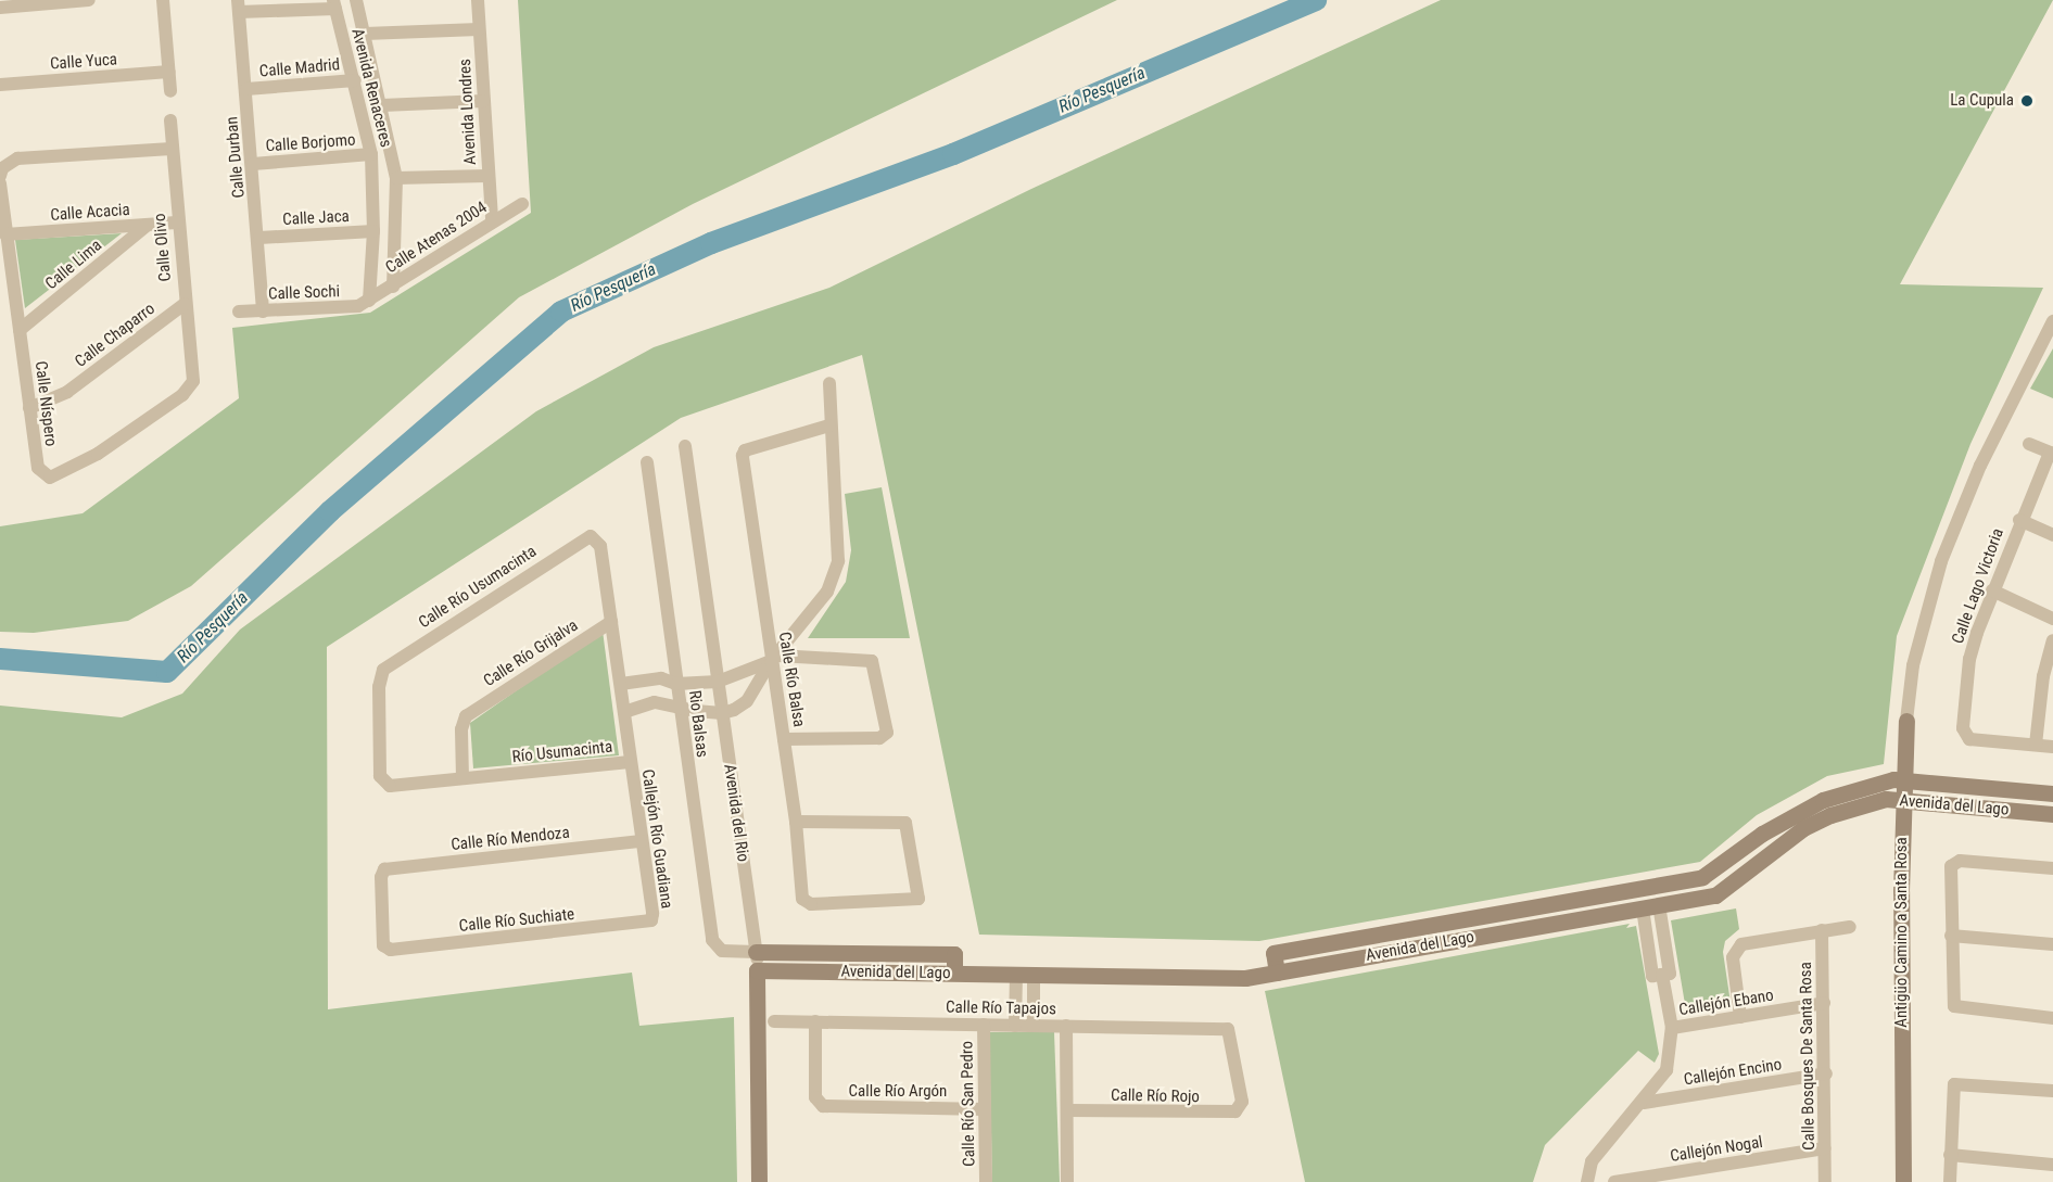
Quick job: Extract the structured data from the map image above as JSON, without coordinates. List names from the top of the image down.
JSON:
{
  "streets": {
    "street": [
      "Calle Yuca",
      "Calle Madrid",
      "Avenida Renaceres",
      "Avenida Londres",
      "Calle Borjomo",
      "Calle Durban",
      "Calle Acacia",
      "Calle Jaca",
      "Calle Atenas 2004",
      "Calle Olivo",
      "Calle Lima",
      "Calle Sochi",
      "Calle Chaparro",
      "Calle Níspero",
      "Calle Lago Victoria",
      "Calle Río Usumacinta",
      "Calle Río Grijalva",
      "Calle Río Balsa",
      "Rio Balsas",
      "Río Usumacinta",
      "Avenida del Lago",
      "Avenida del Rio",
      "Calle Río Mendoza",
      "Callejón Río Guadiana",
      "Calle Río Suchiate",
      "Antigüo Camino a Santa Rosa",
      "Callejón Ebano",
      "Calle Río Tapajos",
      "Calle Bosques De Santa Rosa",
      "Callejón Encino",
      "Calle Río Argón",
      "Calle Río Rojo",
      "Calle Río San Pedro",
      "Callejón Nogal"
    ]
  },
  "crossings": [
    ["Calle Madrid", "Avenida Renaceres"],
    ["Calle Madrid", "Calle Durban"],
    ["Avenida Renaceres", "Calle Borjomo"],
    ["Avenida Renaceres", "Calle Jaca"],
    ["Avenida Renaceres", "Calle Atenas 2004"],
    ["Avenida Renaceres", "Calle Sochi"],
    ["Avenida Londres", "Calle Atenas 2004"],
    ["Calle Borjomo", "Calle Durban"],
    ["Calle Durban", "Calle Jaca"],
    ["Calle Durban", "Calle Sochi"],
    ["Calle Acacia", "Calle Olivo"],
    ["Calle Acacia", "Calle Lima"],
    ["Calle Acacia", "Calle Níspero"],
    ["Calle Atenas 2004", "Calle Sochi"],
    ["Calle Olivo", "Calle Chaparro"],
    ["Calle Olivo", "Calle Níspero"],
    ["Calle Lima", "Calle Níspero"],
    ["Calle Chaparro", "Calle Níspero"],
    ["Calle Río Usumacinta", "Río Usumacinta"],
    ["Calle Río Grijalva", "Río Usumacinta"],
    ["Rio Balsas", "Avenida del Lago"],
    ["Rio Balsas", "Avenida del Rio"],
    ["Río Usumacinta", "Callejón Río Guadiana"],
    ["Avenida del Lago", "Avenida del Rio"],
    ["Avenida del Lago", "Antigüo Camino a Santa Rosa"],
    ["Calle Río Mendoza", "Callejón Río Guadiana"],
    ["Calle Río Mendoza", "Calle Río Suchiate"],
    ["Callejón Río Guadiana", "Calle Río Suchiate"],
    ["Callejón Ebano", "Calle Bosques De Santa Rosa"],
    ["Calle Río Tapajos", "Calle Río Argón"],
    ["Calle Río Tapajos", "Calle Río Rojo"],
    ["Calle Río Tapajos", "Calle Río San Pedro"],
    ["Calle Bosques De Santa Rosa", "Callejón Encino"],
    ["Calle Bosques De Santa Rosa", "Callejón Nogal"],
    ["Calle Río Argón", "Calle Río San Pedro"]
  ],
  "water": ["Río Pesquería"],
  "places": ["La Cupula"]
}
